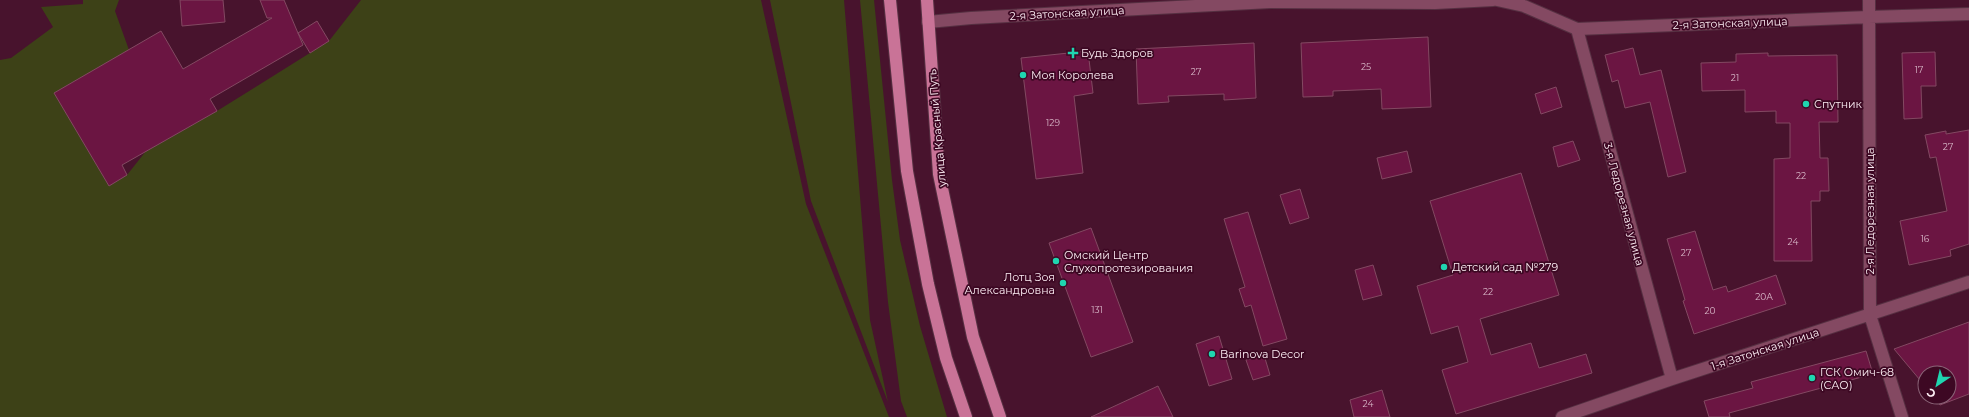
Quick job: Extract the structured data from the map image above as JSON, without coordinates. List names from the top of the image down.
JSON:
{
  "streets": {
    "main road": ["улица Красный Путь"],
    "street": [
      "2-я Затонская улица",
      "3-я Ледорезная улица",
      "2-я Ледорезная улица",
      "1-я Затонская улица"
    ]
  },
  "crossings": [
    ["2-я Затонская улица", "улица Красный Путь"],
    ["2-я Затонская улица", "3-я Ледорезная улица"],
    ["2-я Затонская улица", "2-я Ледорезная улица"],
    ["3-я Ледорезная улица", "1-я Затонская улица"],
    ["2-я Ледорезная улица", "1-я Затонская улица"]
  ],
  "places": {
    "health": ["Будь Здоров"],
    "other": [
      "Моя Королева",
      "Спутник",
      "Омский Центр Слухопротезирования",
      "Детский сад №279",
      "Лотц Зоя Александровна",
      "Barinova Decor",
      "ГСК Омич-68 (САО)"
    ]
  },
  "house_numbers": [
    "25",
    "17",
    "27",
    "21",
    "129",
    "27",
    "22",
    "16",
    "24",
    "27",
    "22",
    "20А",
    "131",
    "20",
    "24"
  ],
  "north": "bottom left"
}
